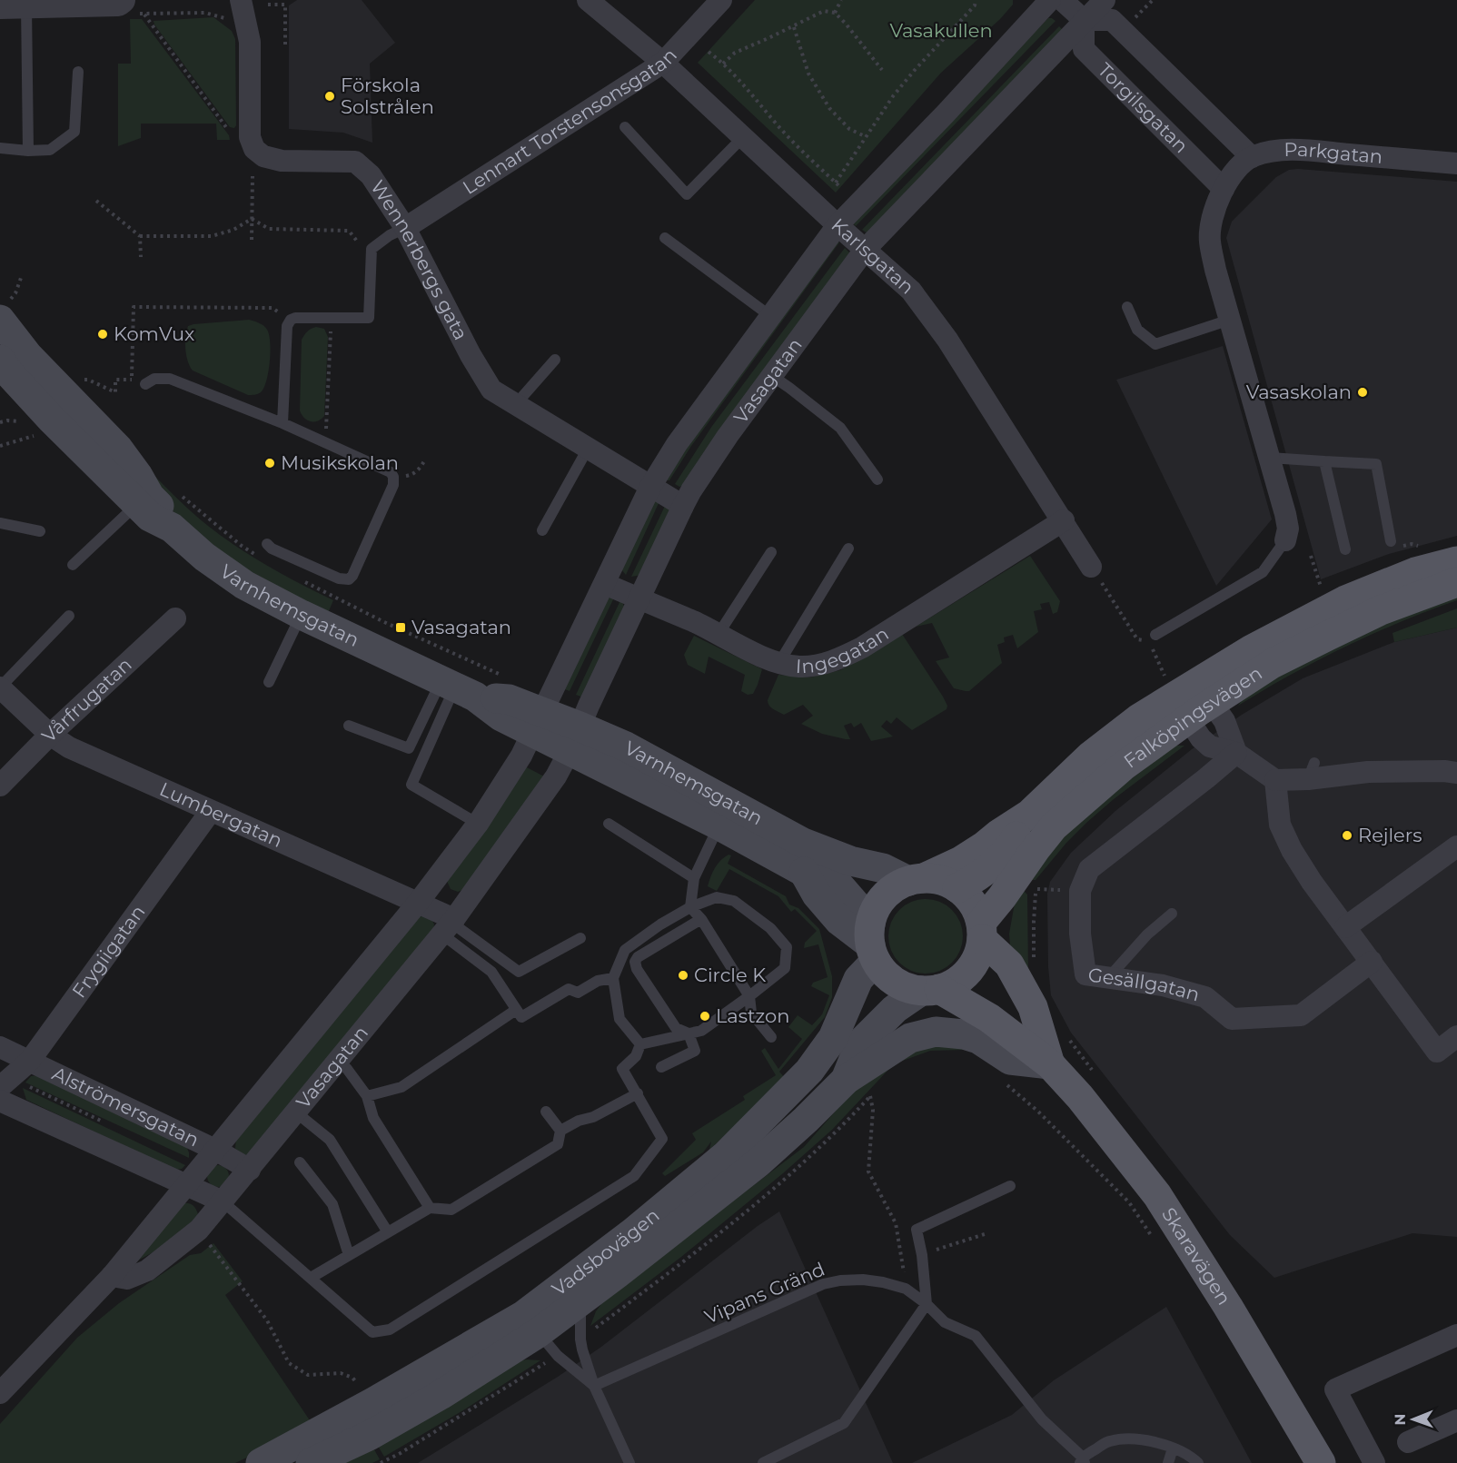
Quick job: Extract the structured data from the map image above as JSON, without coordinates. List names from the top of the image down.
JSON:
{
  "streets": {
    "main road": [
      "Varnhemsgatan",
      "Falköpingsvägen",
      "Vadsbovägen",
      "Skaravägen"
    ],
    "street": [
      "Torgilsgatan",
      "Lennart Torstensonsgatan",
      "Parkgatan",
      "Karlsgatan",
      "Wennerbergs gata",
      "Vasagatan",
      "Ingegatan",
      "Vårfrugatan",
      "Lumbergatan",
      "Frygiigatan",
      "Gesällgatan",
      "Alströmersgatan"
    ],
    "lane": ["Vipans Gränd"]
  },
  "crossings": [
    ["Torgilsgatan", "Parkgatan"],
    ["Torgilsgatan", "Vasagatan"],
    ["Lennart Torstensonsgatan", "Karlsgatan"],
    ["Lennart Torstensonsgatan", "Wennerbergs gata"],
    ["Karlsgatan", "Vasagatan"],
    ["Karlsgatan", "Ingegatan"],
    ["Wennerbergs gata", "Vasagatan"],
    ["Vasagatan", "Varnhemsgatan"],
    ["Vasagatan", "Ingegatan"],
    ["Vasagatan", "Lumbergatan"],
    ["Vasagatan", "Alströmersgatan"],
    ["Varnhemsgatan", "Falköpingsvägen"],
    ["Varnhemsgatan", "Vadsbovägen"],
    ["Varnhemsgatan", "Skaravägen"],
    ["Vårfrugatan", "Lumbergatan"],
    ["Falköpingsvägen", "Vadsbovägen"],
    ["Falköpingsvägen", "Skaravägen"],
    ["Lumbergatan", "Frygiigatan"],
    ["Frygiigatan", "Alströmersgatan"],
    ["Vadsbovägen", "Skaravägen"]
  ],
  "parks": ["Vasakullen"],
  "places": {
    "other": [
      "Förskola Solstrålen",
      "KomVux",
      "Vasaskolan",
      "Musikskolan",
      "Rejlers",
      "Circle K",
      "Lastzon"
    ],
    "transit": ["Vasagatan"]
  },
  "north": "left"
}
